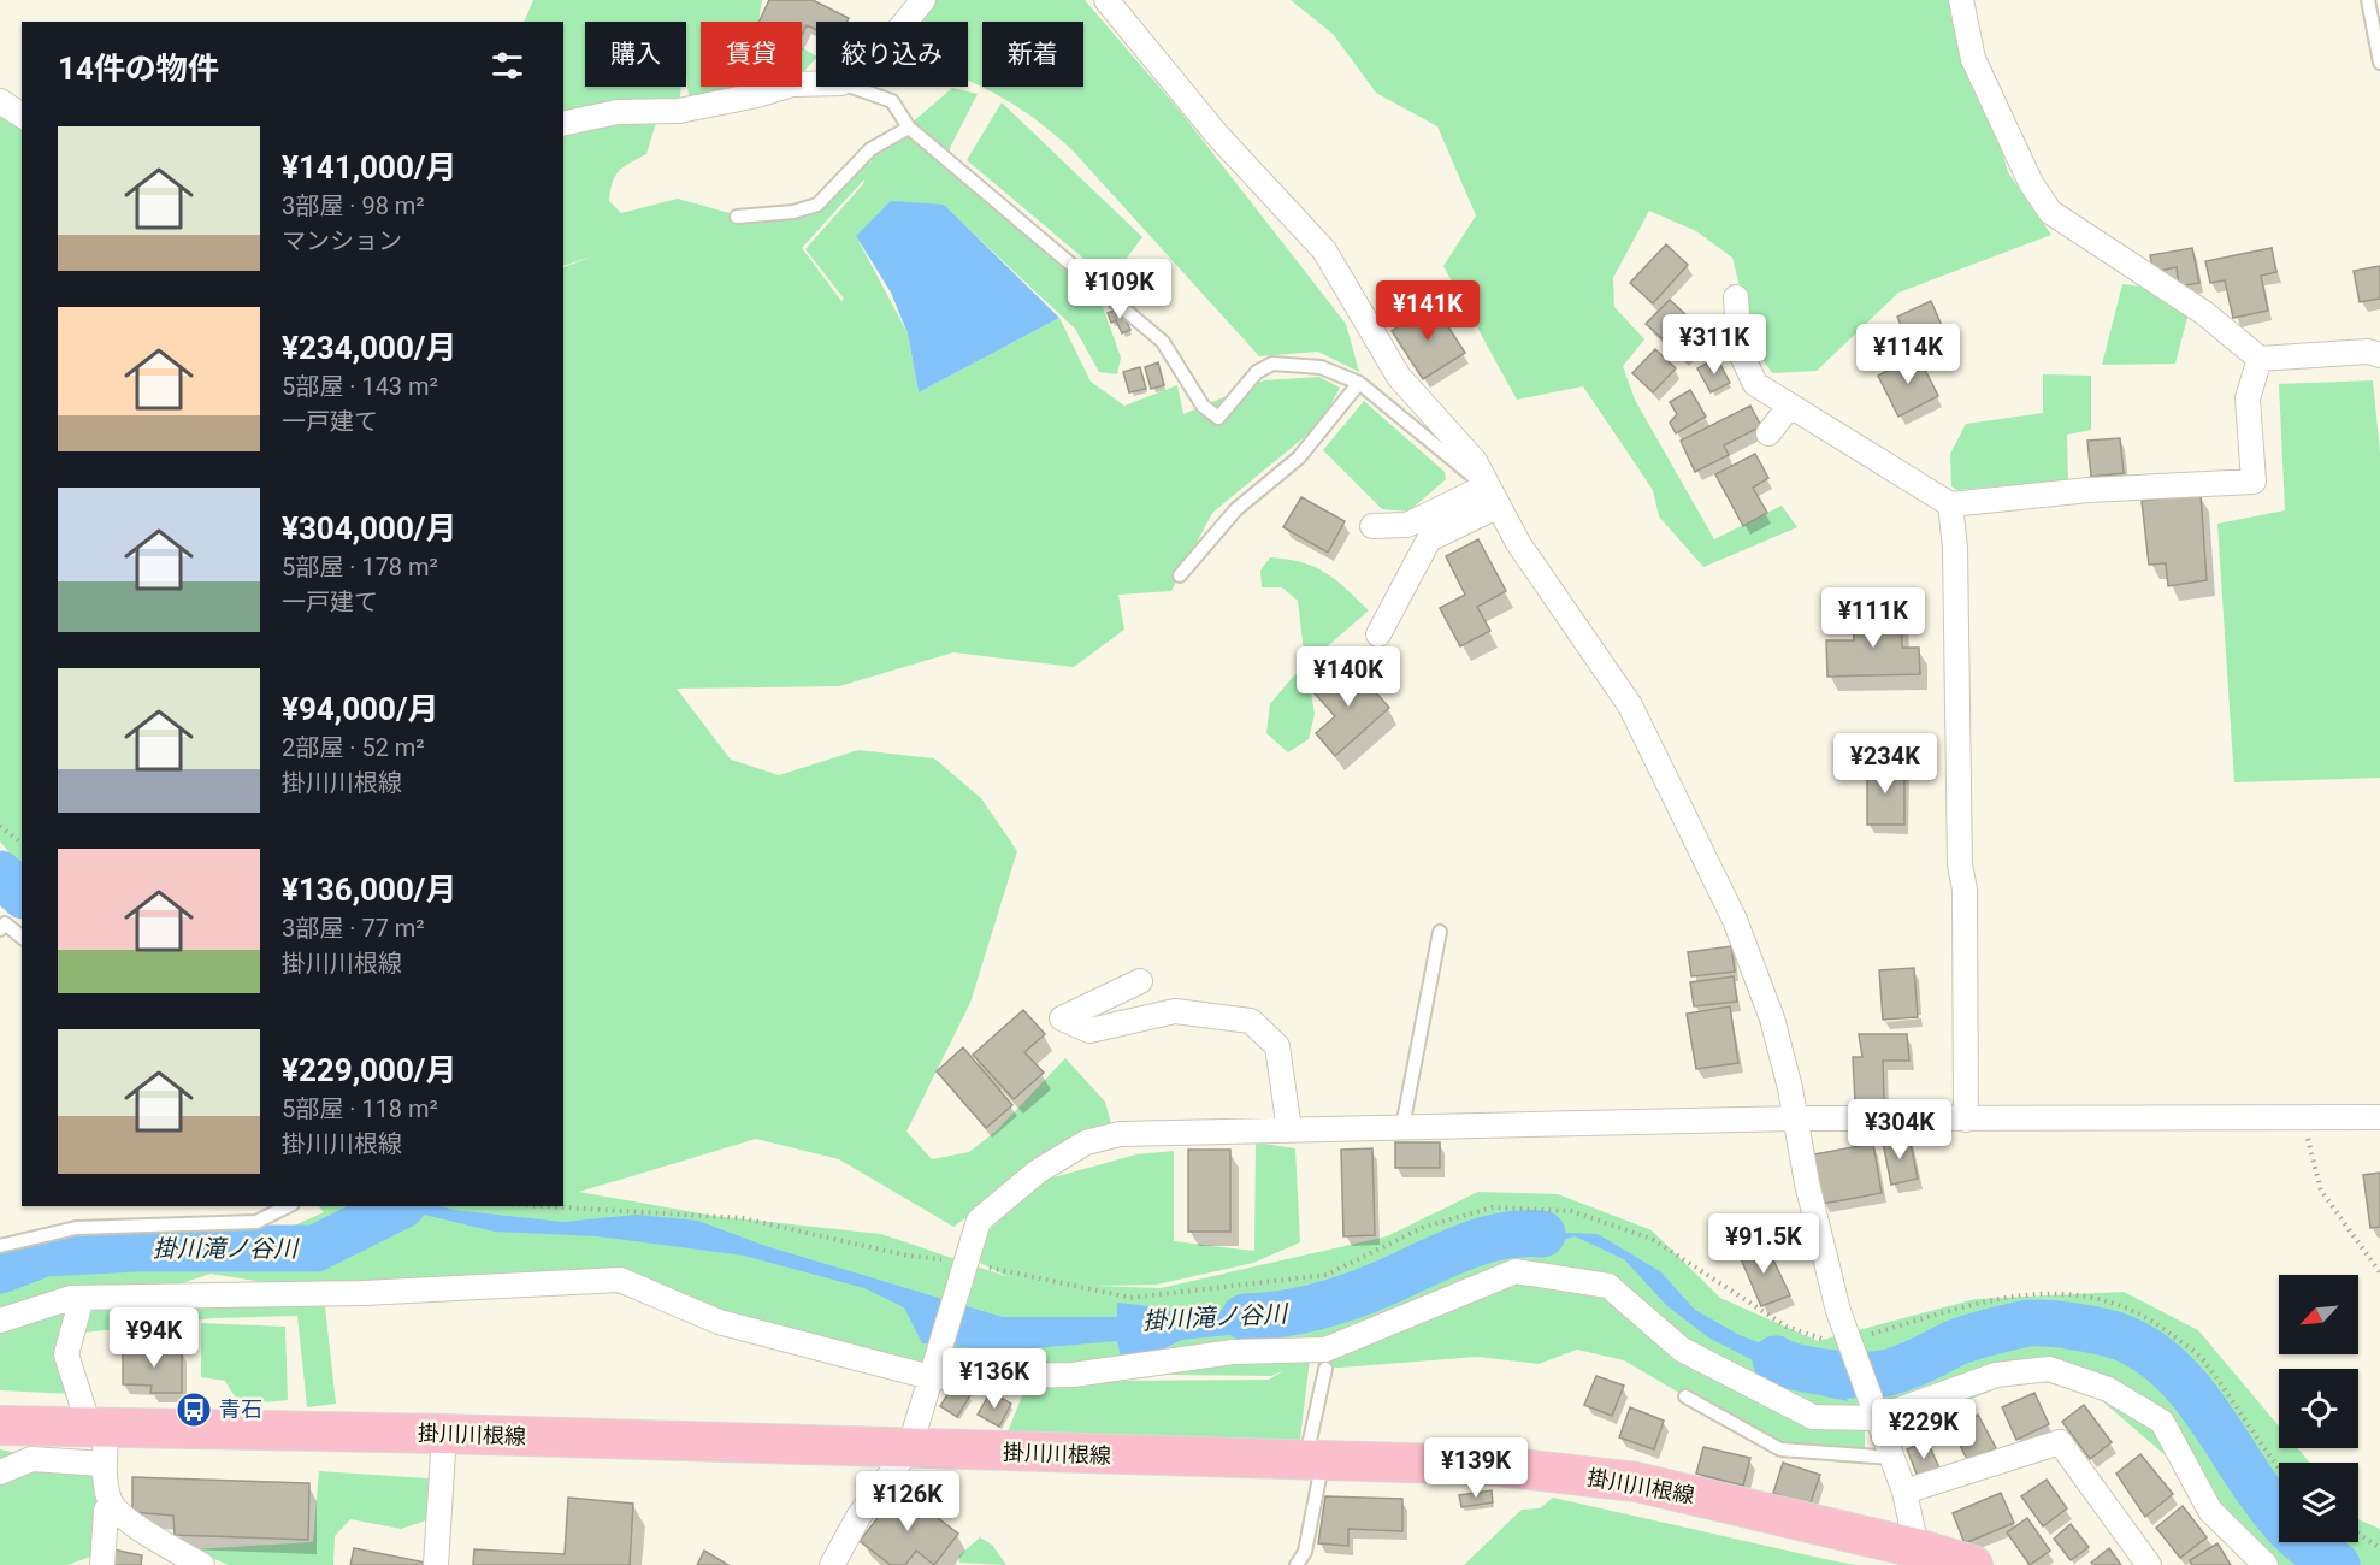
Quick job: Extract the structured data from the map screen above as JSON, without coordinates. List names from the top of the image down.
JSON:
{
  "streets": {
    "main road": ["掛川川根線"]
  },
  "water": ["掛川滝ノ谷川"],
  "places": {
    "bus stop": ["青石"]
  },
  "north": "bottom left",
  "page": {
    "chip": [
      "購入",
      "賃貸",
      "絞り込み",
      "新着"
    ],
    "heading": "14件の物件",
    "list": [
      {
        "name": "¥141,000/月",
        "note": "3部屋 · 98 m² · マンション"
      },
      {
        "name": "¥234,000/月",
        "note": "5部屋 · 143 m² · 一戸建て"
      },
      {
        "name": "¥304,000/月",
        "note": "5部屋 · 178 m² · 一戸建て"
      },
      {
        "name": "¥94,000/月",
        "note": "2部屋 · 52 m² · 掛川川根線"
      },
      {
        "name": "¥136,000/月",
        "note": "3部屋 · 77 m² · 掛川川根線"
      },
      {
        "name": "¥229,000/月",
        "note": "5部屋 · 118 m² · 掛川川根線"
      }
    ],
    "price": [
      "¥109K",
      "¥141K",
      "¥311K",
      "¥114K",
      "¥111K",
      "¥140K",
      "¥234K",
      "¥304K",
      "¥91.5K",
      "¥94K",
      "¥136K",
      "¥229K",
      "¥139K",
      "¥126K"
    ]
  }
}
